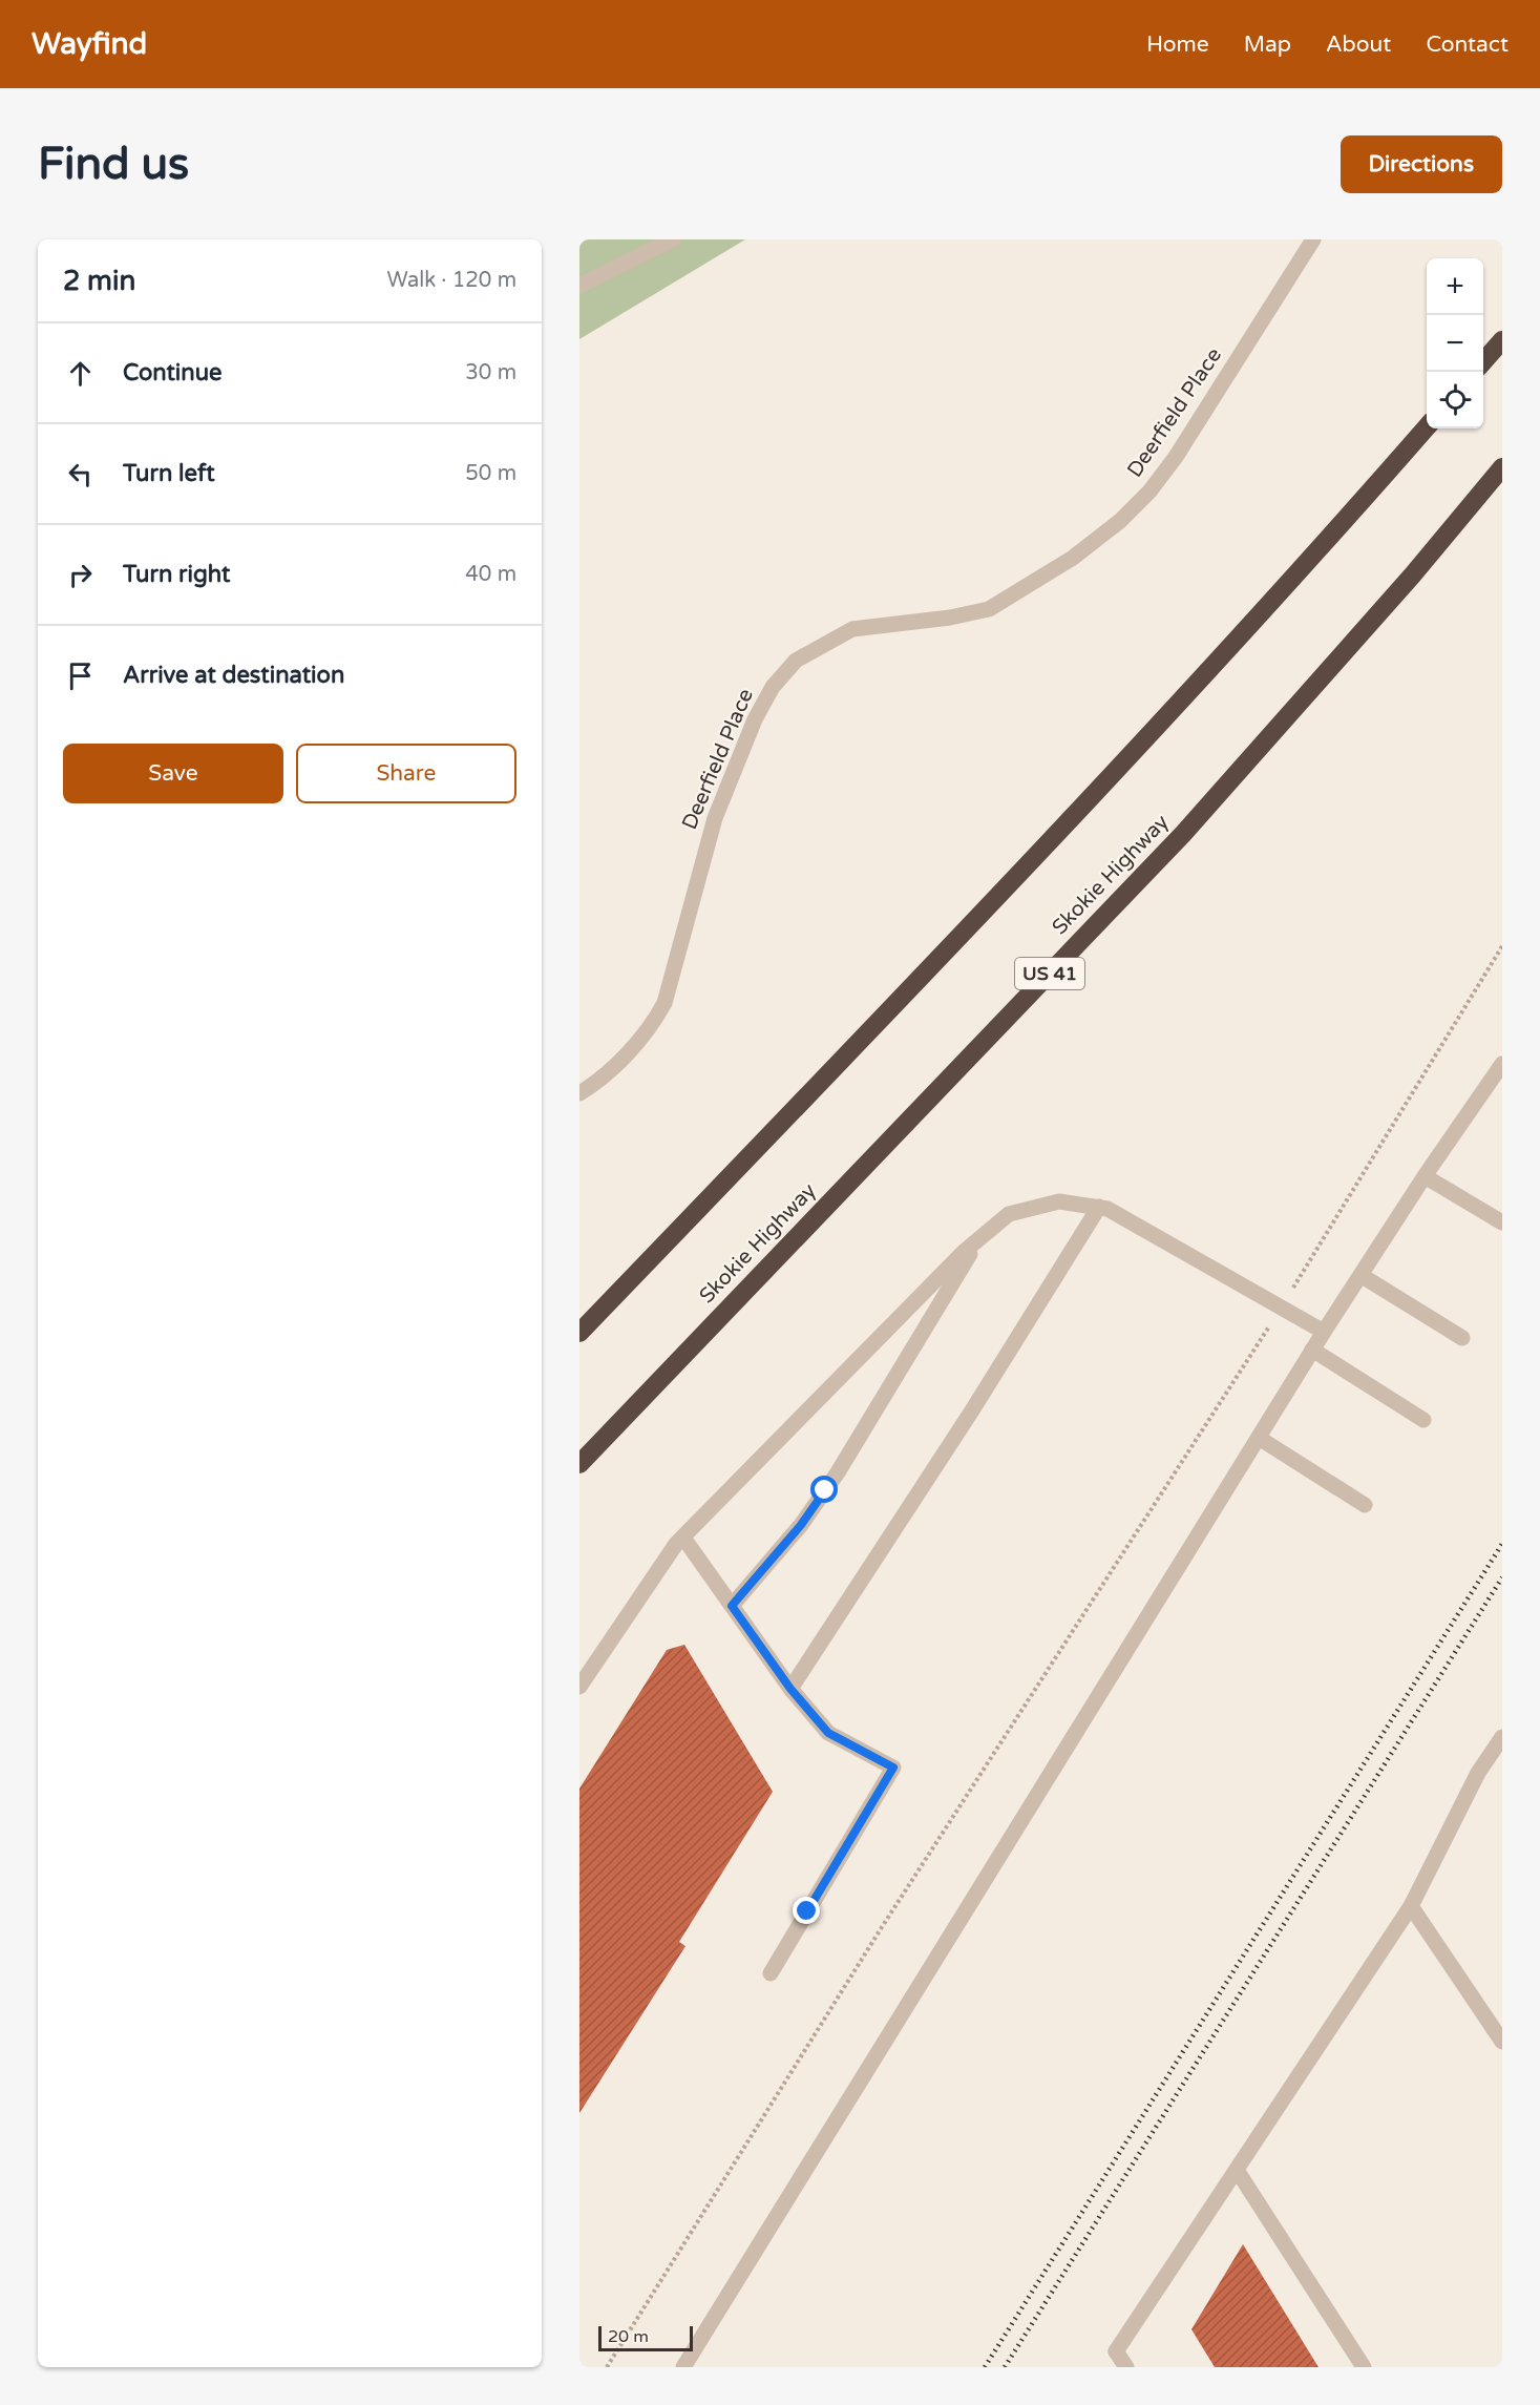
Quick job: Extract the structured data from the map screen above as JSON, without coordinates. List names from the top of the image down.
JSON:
{
  "streets": {
    "highway": ["Skokie Highway", "US 41"],
    "street": ["Deerfield Place"]
  },
  "scale_bar": "20 m",
  "page": {
    "header": "Wayfind",
    "nav": [
      "Home",
      "Map",
      "About",
      "Contact"
    ],
    "buttons": [
      "Directions",
      ["Save", "Share"]
    ],
    "title": "Find us",
    "heading": ["2 min", "Walk · 120 m"],
    "map_buttons": ["+", "−"],
    "list": [
      ["Continue", "30 m"],
      ["Turn left", "50 m"],
      ["Turn right", "40 m"],
      "Arrive at destination"
    ],
    "scale": "20 m"
  }
}
